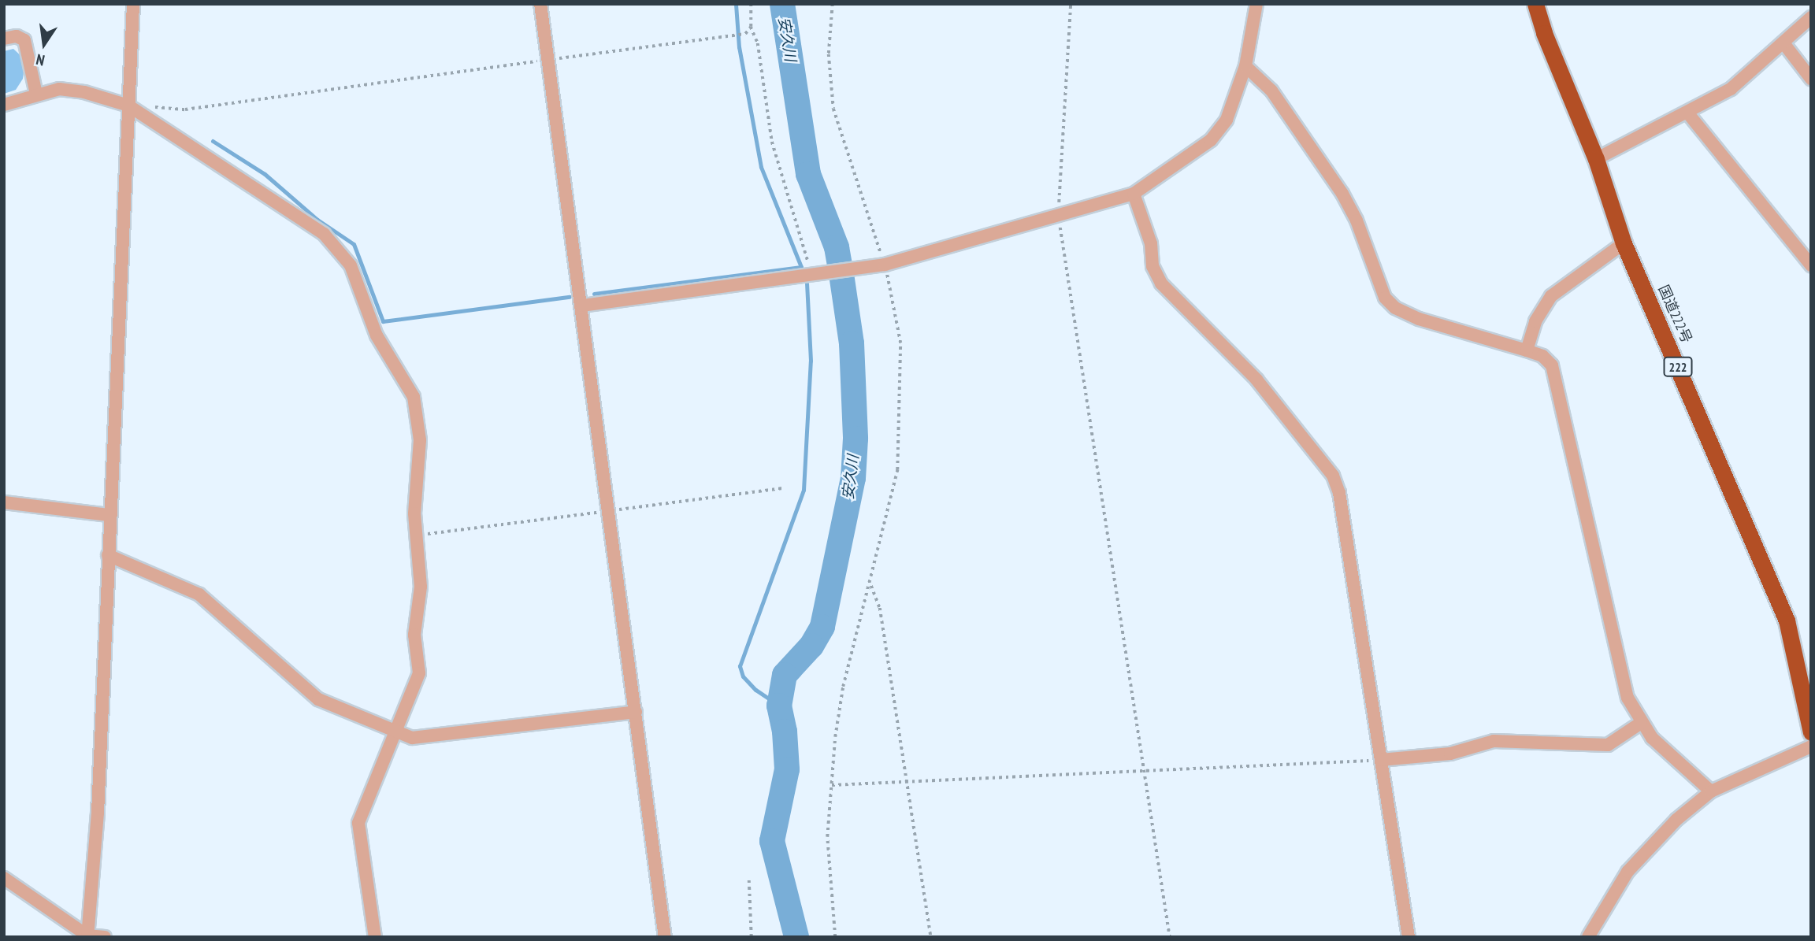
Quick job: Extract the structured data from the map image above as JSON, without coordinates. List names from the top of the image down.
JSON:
{
  "streets": {
    "highway": ["国道222号", "222"]
  },
  "water": ["安久川"],
  "north": "bottom"
}
